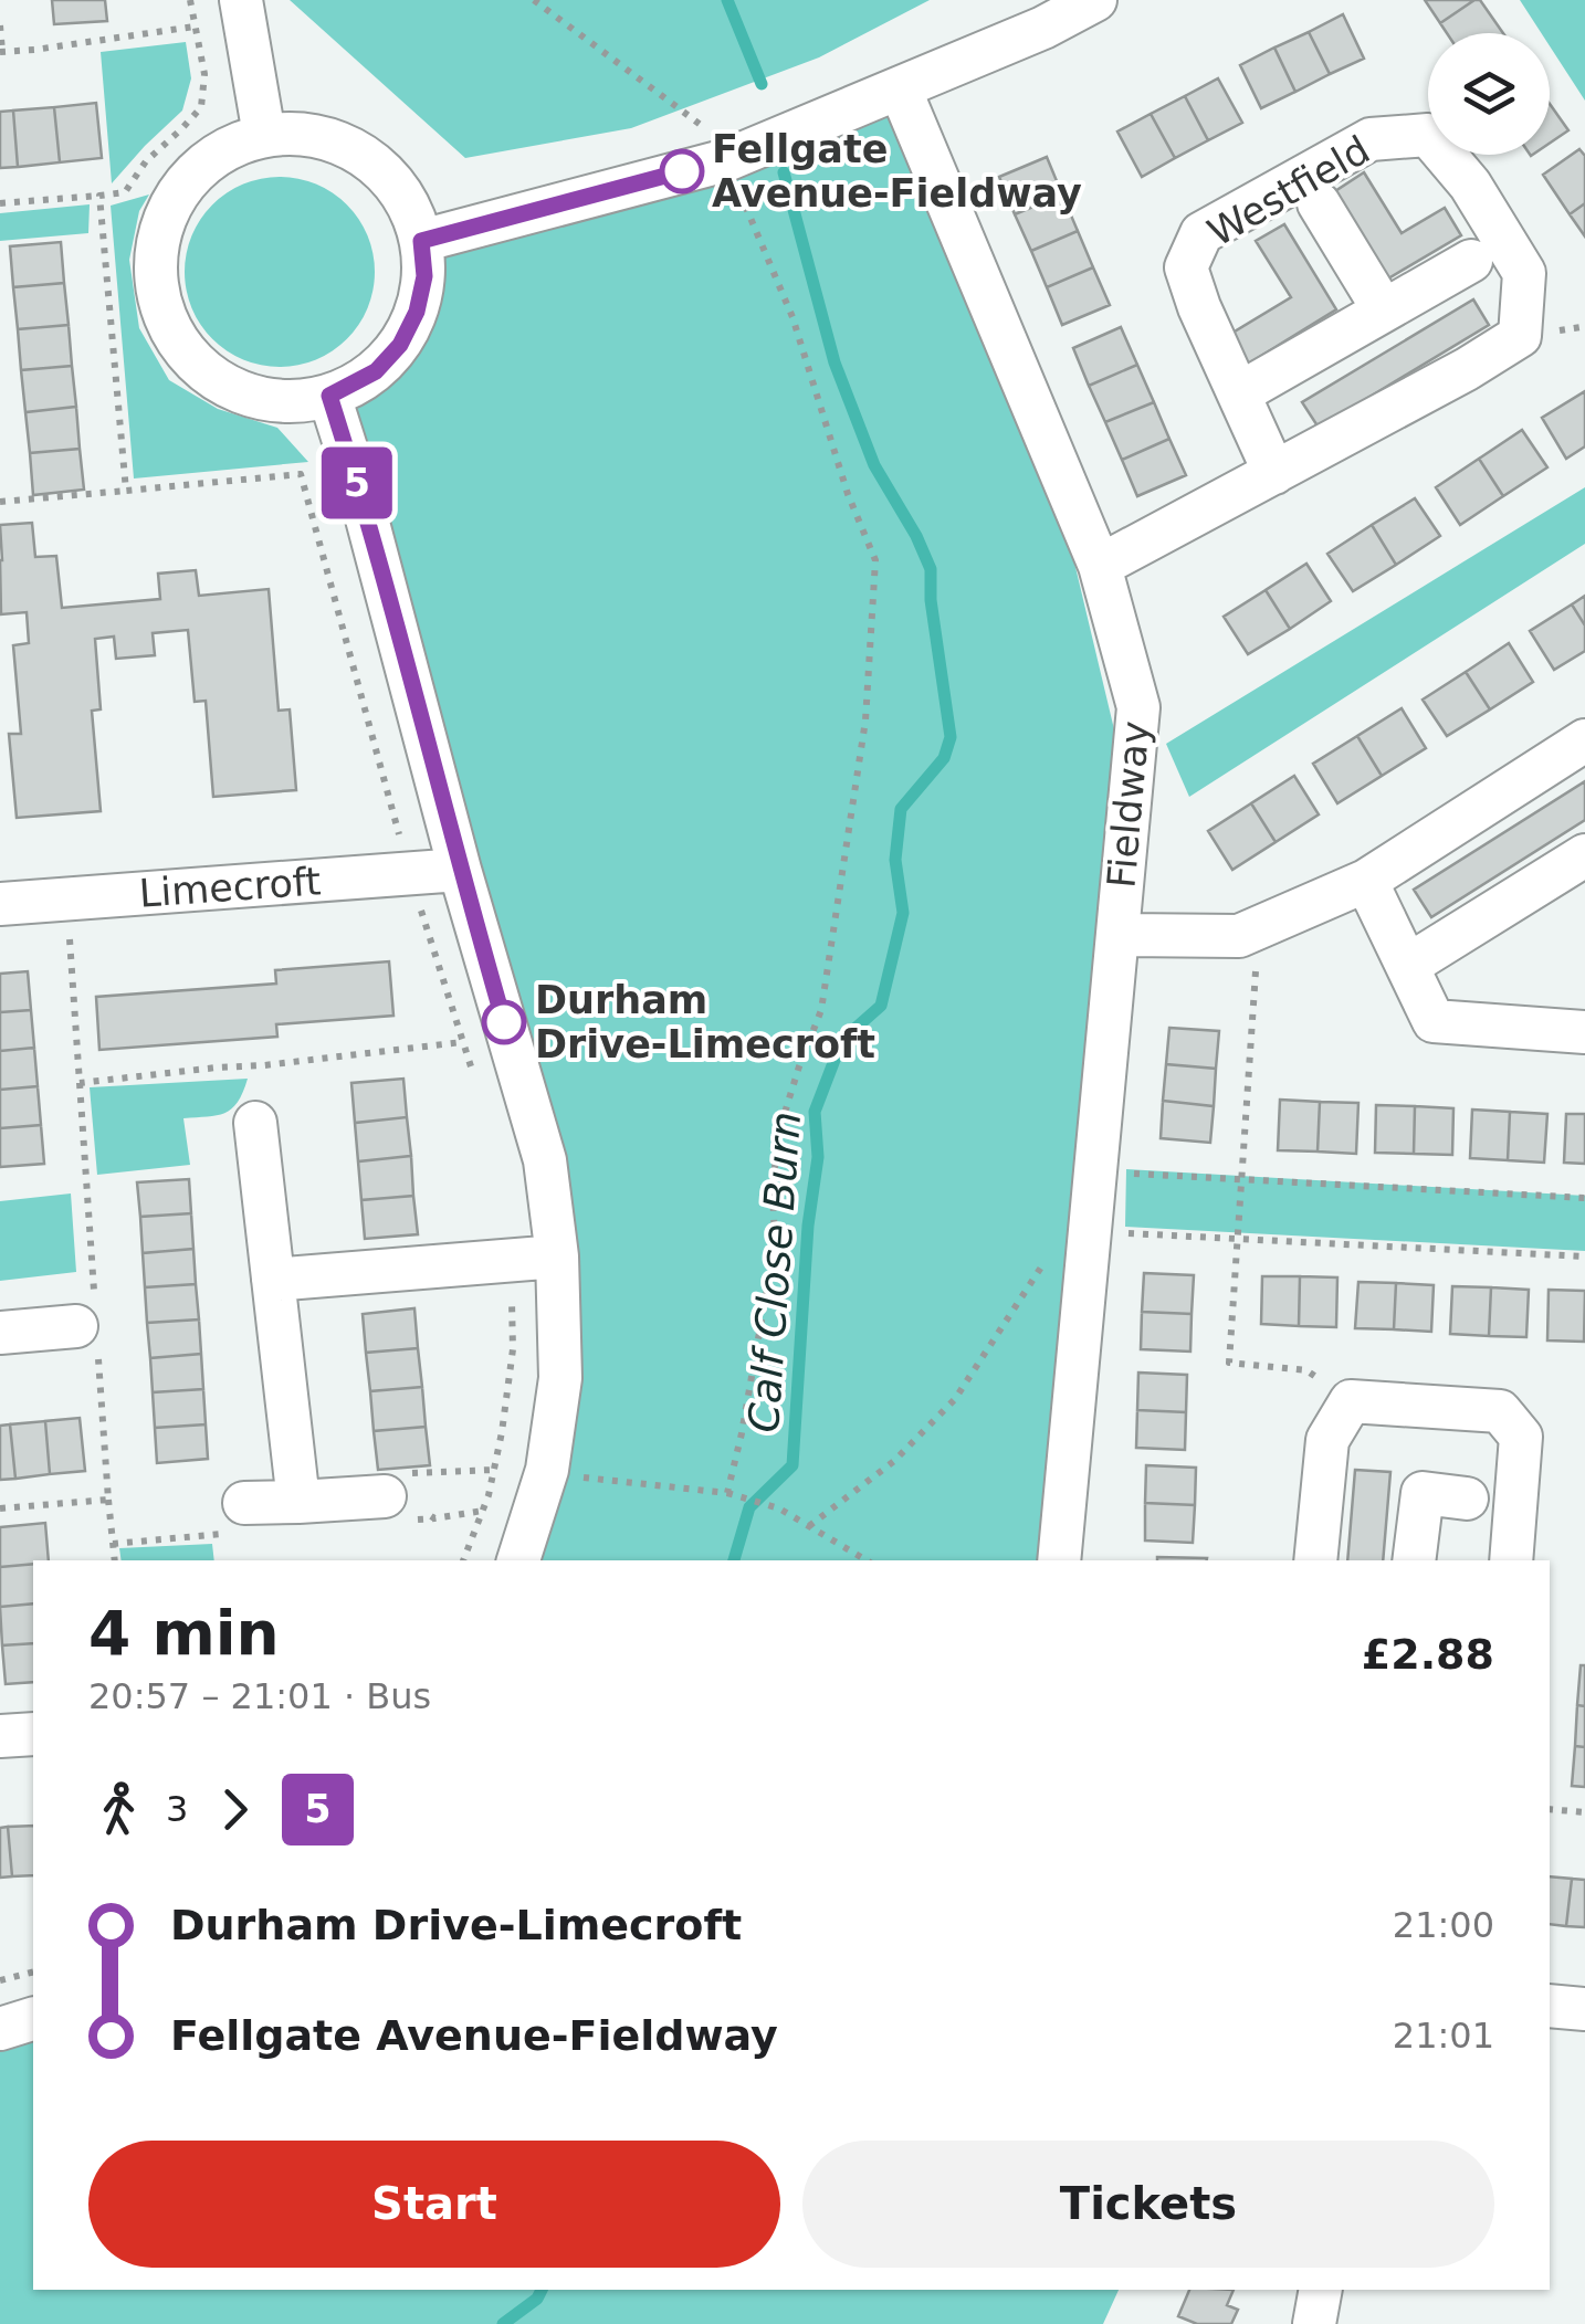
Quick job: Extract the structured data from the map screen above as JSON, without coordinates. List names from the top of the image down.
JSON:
{
  "streets": {
    "street": ["Westfield", "Fieldway", "Limecroft"]
  },
  "crossings": [
    ["Westfield", "Fieldway"]
  ],
  "water": ["Calf Close Burn"],
  "places": ["Fellgate Avenue-Fieldway", "Durham Drive-Limecroft"],
  "lines": ["bus line 5"],
  "page": {
    "on_map": "5",
    "heading": ["4 min", "20:57 – 21:01 · Bus", "£2.88"],
    "legs": ["3", "5"],
    "list": [
      {
        "name": "Durham Drive-Limecroft",
        "value": "21:00"
      },
      {
        "name": "Fellgate Avenue-Fieldway",
        "value": "21:01"
      }
    ],
    "buttons": ["Start", "Tickets"]
  }
}
